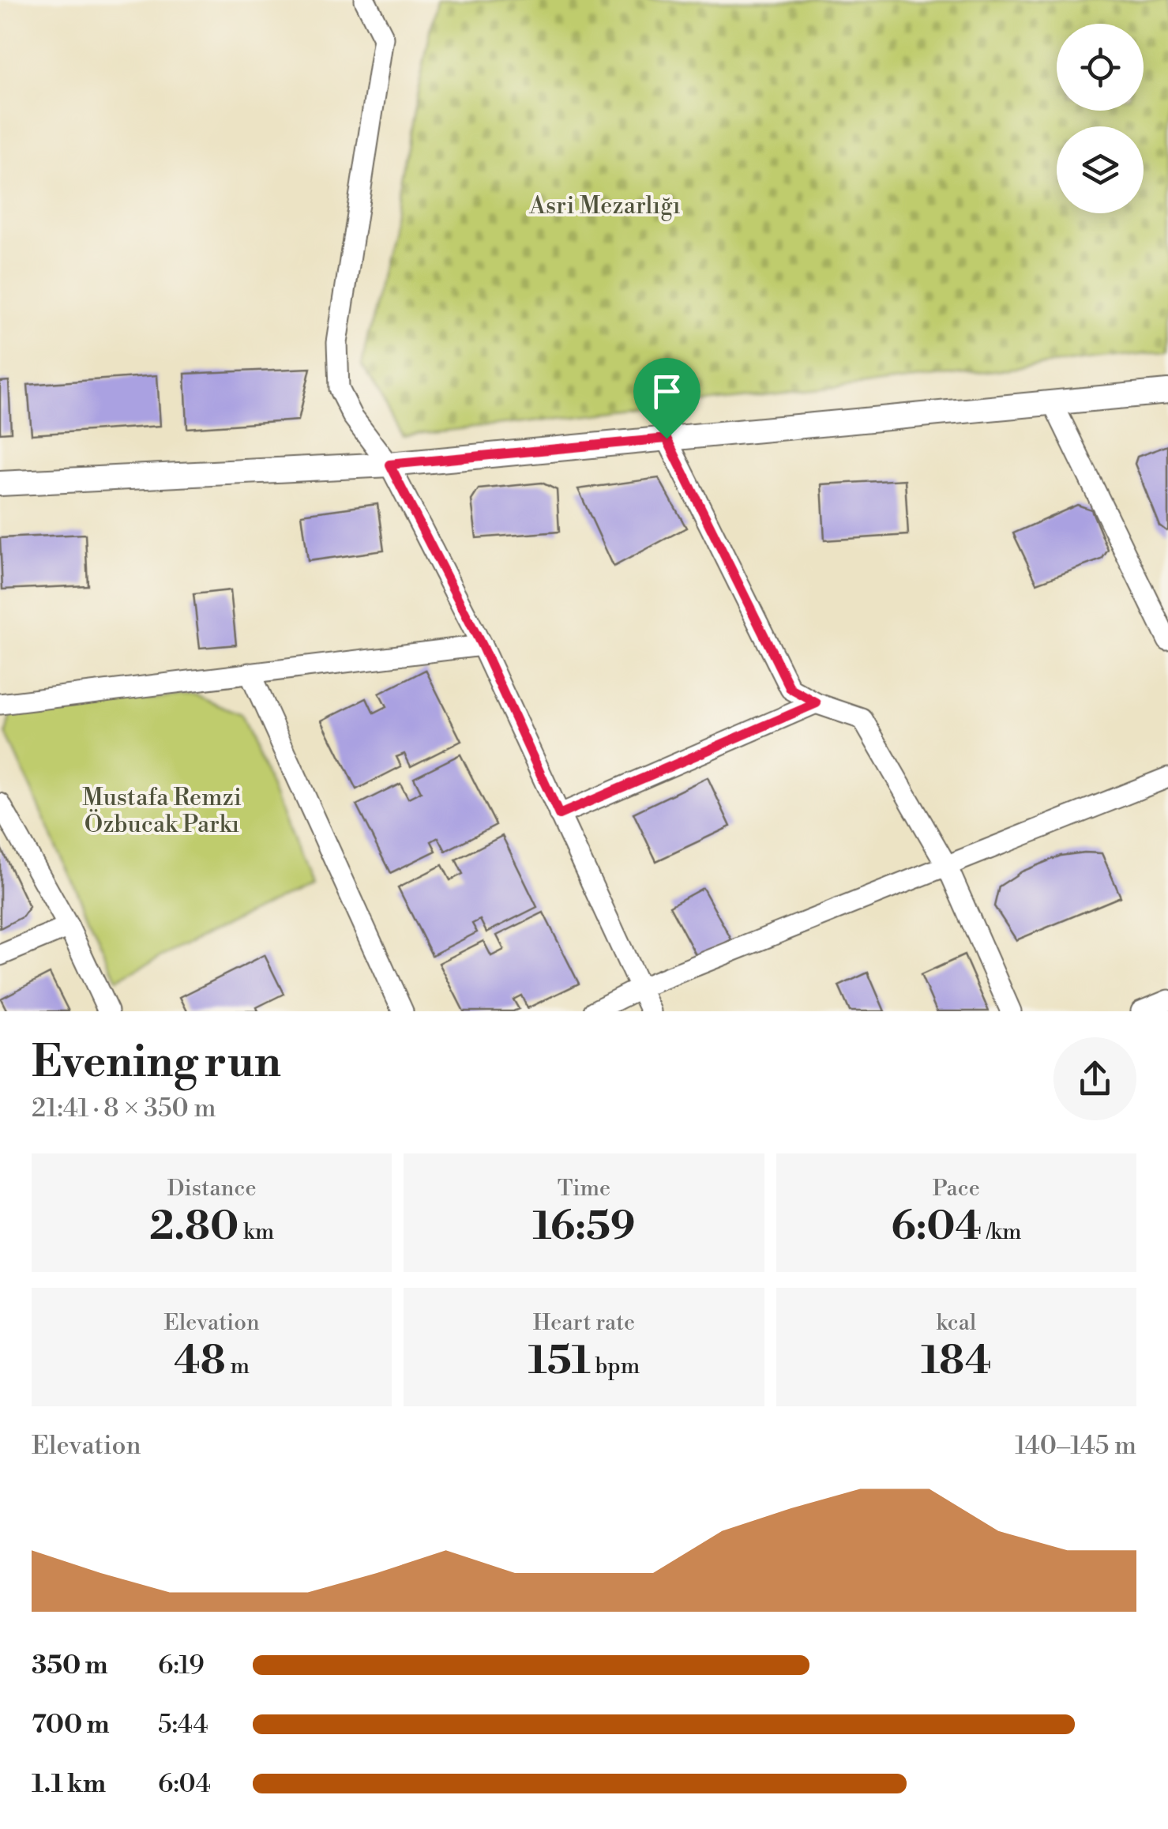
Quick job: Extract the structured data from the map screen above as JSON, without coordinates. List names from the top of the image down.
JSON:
{
  "parks": ["Asri Mezarlığı", "Mustafa Remzi Özbucak Parkı"],
  "page": {
    "heading": ["Evening run", "21:41 · 8 × 350 m"],
    "stats": [
      ["Distance", "2.80 km"],
      ["Time", "16:59"],
      ["Pace", "6:04 /km"],
      ["Elevation", "48 m"],
      ["Heart rate", "151 bpm"],
      ["kcal", "184"]
    ],
    "chart": ["Elevation", "140–145 m"],
    "list": [
      {
        "name": "350 m",
        "note": "6:19"
      },
      {
        "name": "700 m",
        "note": "5:44"
      },
      {
        "name": "1.1 km",
        "note": "6:04"
      }
    ]
  }
}
